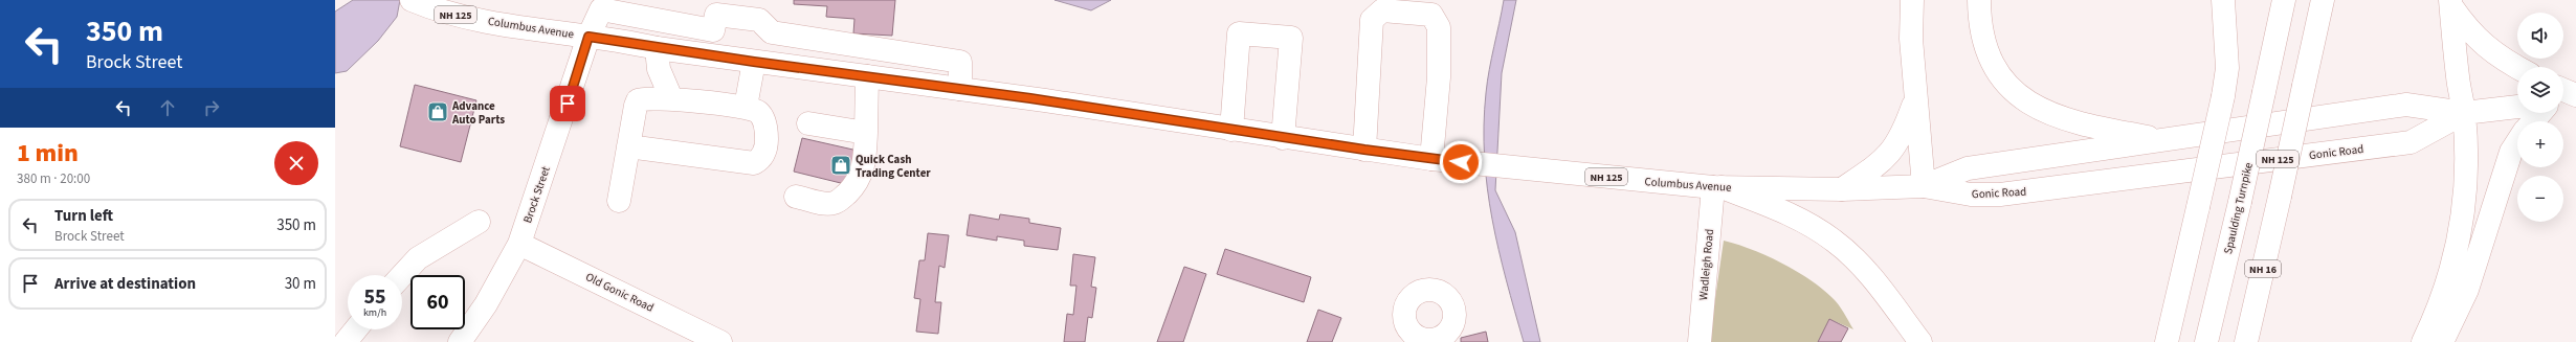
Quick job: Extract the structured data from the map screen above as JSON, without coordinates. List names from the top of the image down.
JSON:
{
  "streets": {
    "main road": [
      "NH 125",
      "Columbus Avenue",
      "Gonic Road",
      "Brock Street",
      "Spaulding Turnpike",
      "Wadleigh Road",
      "NH 16",
      "Old Gonic Road"
    ]
  },
  "crossings": [
    ["Columbus Avenue", "Gonic Road"],
    ["Columbus Avenue", "Brock Street"],
    ["Columbus Avenue", "Wadleigh Road"],
    ["Brock Street", "Old Gonic Road"]
  ],
  "places": {
    "shop": ["Advance Auto Parts", "Quick Cash Trading Center"]
  },
  "page": {
    "turn": ["350 m", "Brock Street"],
    "map_buttons": ["+", "−"],
    "heading": ["1 min", "380 m · 20:00"],
    "list": [
      {
        "name": "Turn left",
        "note": "Brock Street",
        "value": "350 m"
      },
      {
        "name": "Arrive at destination",
        "value": "30 m"
      }
    ],
    "speed": "55 km/h",
    "limit": "60"
  }
}
